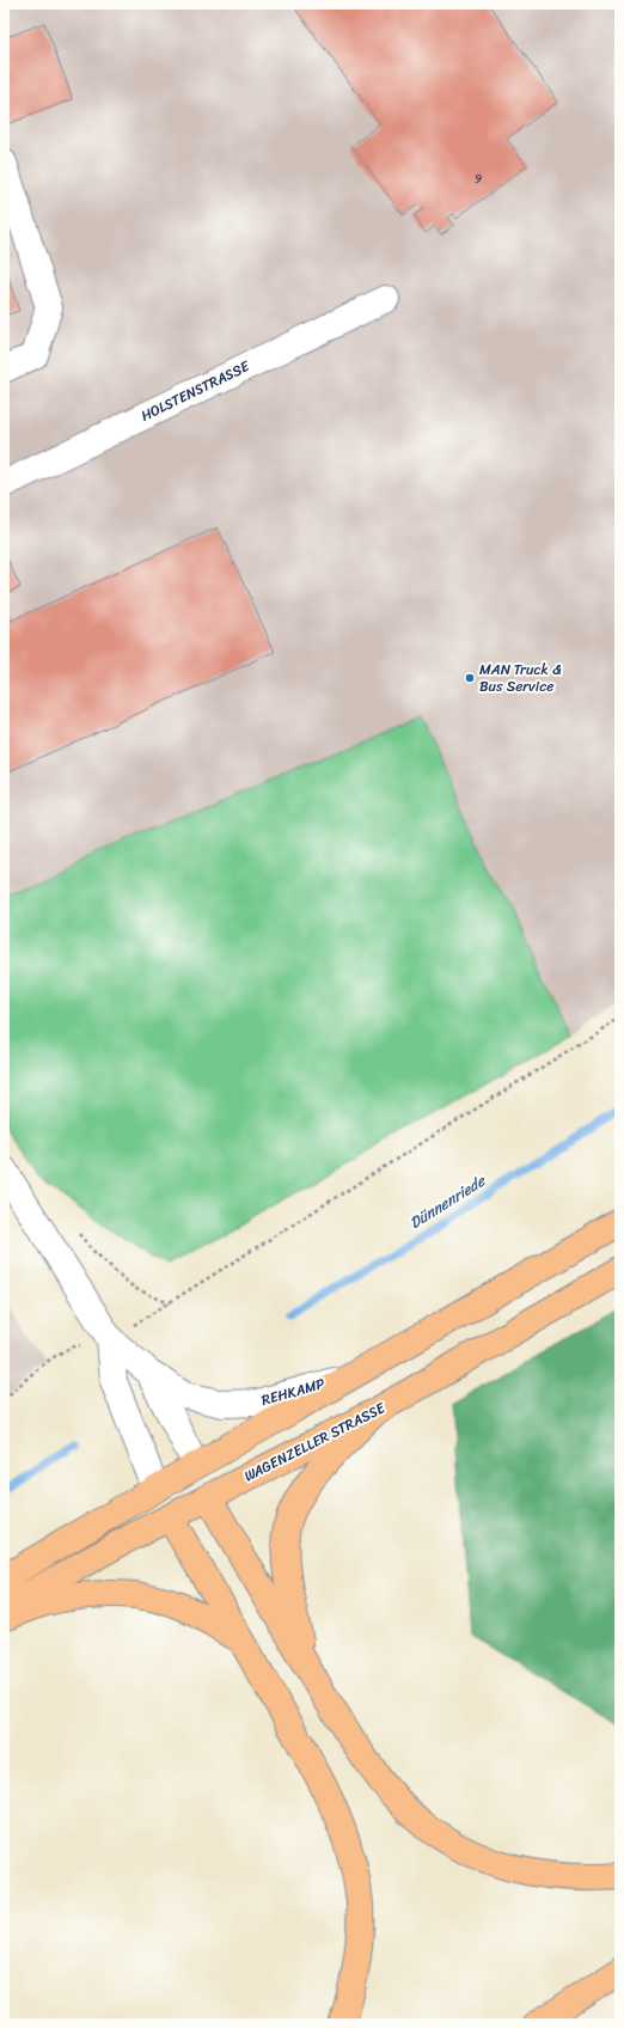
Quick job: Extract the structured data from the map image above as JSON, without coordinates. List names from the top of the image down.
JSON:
{
  "streets": {
    "main road": ["WAGENZELLER STRASSE"],
    "street": ["HOLSTENSTRASSE", "REHKAMP"]
  },
  "water": ["Dünnenriede"],
  "places": ["MAN Truck & Bus Service"],
  "house_numbers": ["9"]
}
